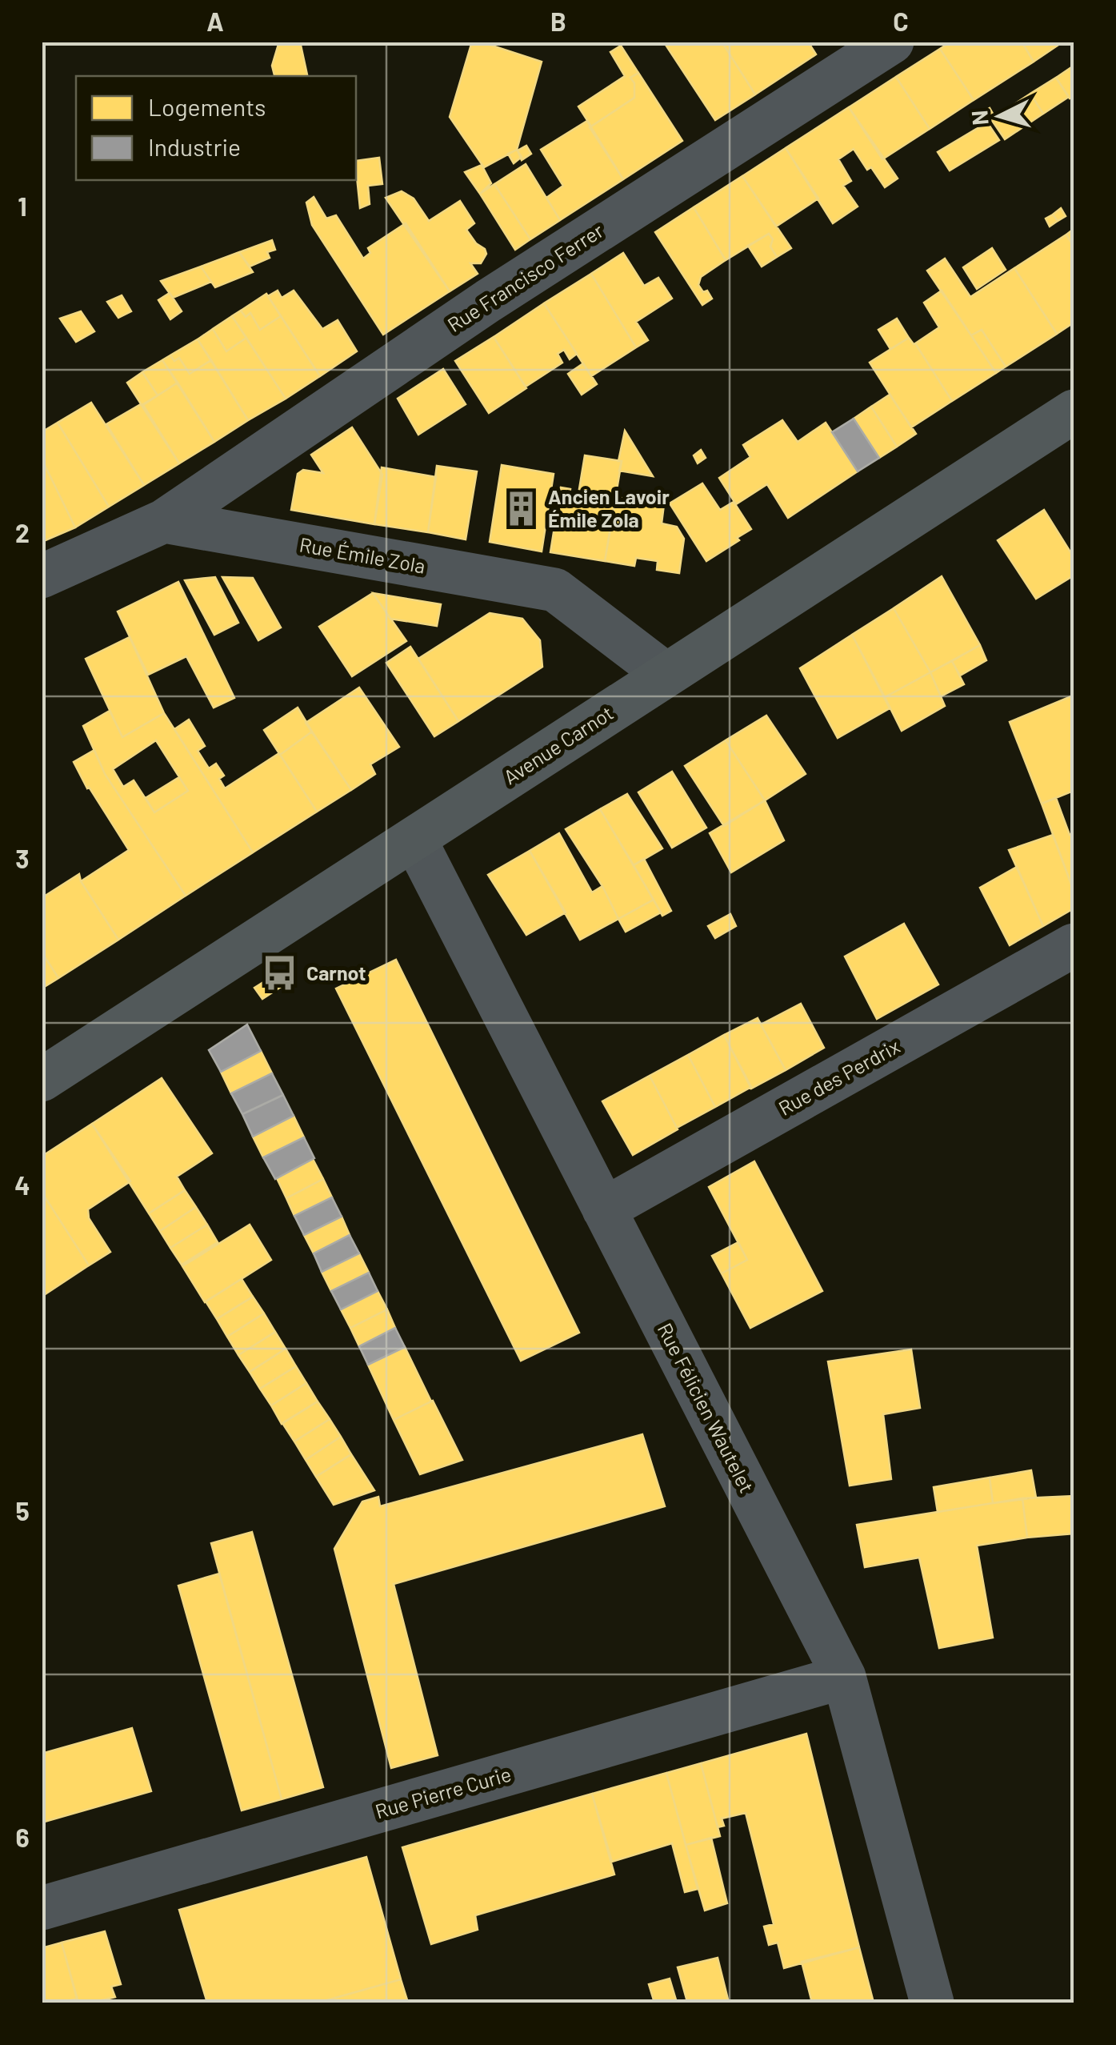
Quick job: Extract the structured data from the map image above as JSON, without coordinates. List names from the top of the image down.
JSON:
{
  "streets": {
    "main road": ["Avenue Carnot"],
    "street": [
      "Rue Francisco Ferrer",
      "Rue Émile Zola",
      "Rue des Perdrix",
      "Rue Félicien Wautelet",
      "Rue Pierre Curie"
    ]
  },
  "crossings": [
    ["Rue Francisco Ferrer", "Rue Émile Zola"],
    ["Rue Émile Zola", "Avenue Carnot"],
    ["Avenue Carnot", "Rue Félicien Wautelet"],
    ["Rue des Perdrix", "Rue Félicien Wautelet"],
    ["Rue Félicien Wautelet", "Rue Pierre Curie"]
  ],
  "places": {
    "building": ["Ancien Lavoir Émile Zola"],
    "bus stop": ["Carnot"]
  },
  "legend": ["Logements", "Industrie"],
  "north": "left",
  "grid": {
    "columns": ["A", "B", "C"],
    "rows": [
      "1",
      "2",
      "3",
      "4",
      "5",
      "6"
    ]
  }
}
